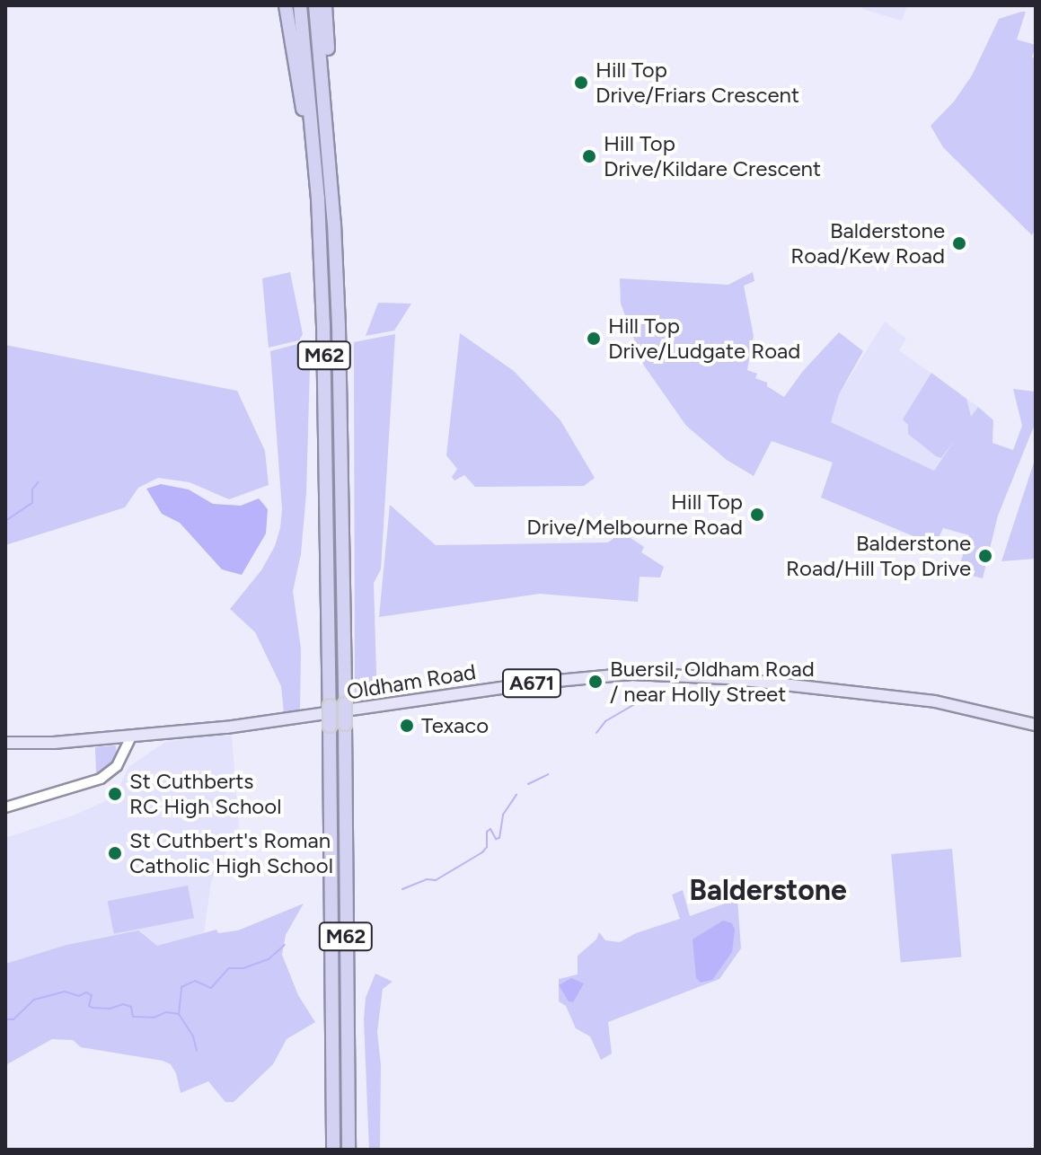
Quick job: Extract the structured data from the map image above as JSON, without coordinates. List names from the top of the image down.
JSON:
{
  "streets": {
    "highway": ["M62"],
    "main road": ["Oldham Road", "A671"]
  },
  "districts": ["Balderstone"],
  "places": [
    "Hill Top Drive/Friars Crescent",
    "Hill Top Drive/Kildare Crescent",
    "Balderstone Road/Kew Road",
    "Hill Top Drive/Ludgate Road",
    "Hill Top Drive/Melbourne Road",
    "Balderstone Road/Hill Top Drive",
    "Buersil, Oldham Road / near Holly Street",
    "Texaco",
    "St Cuthberts RC High School",
    "St Cuthbert's Roman Catholic High School"
  ]
}
